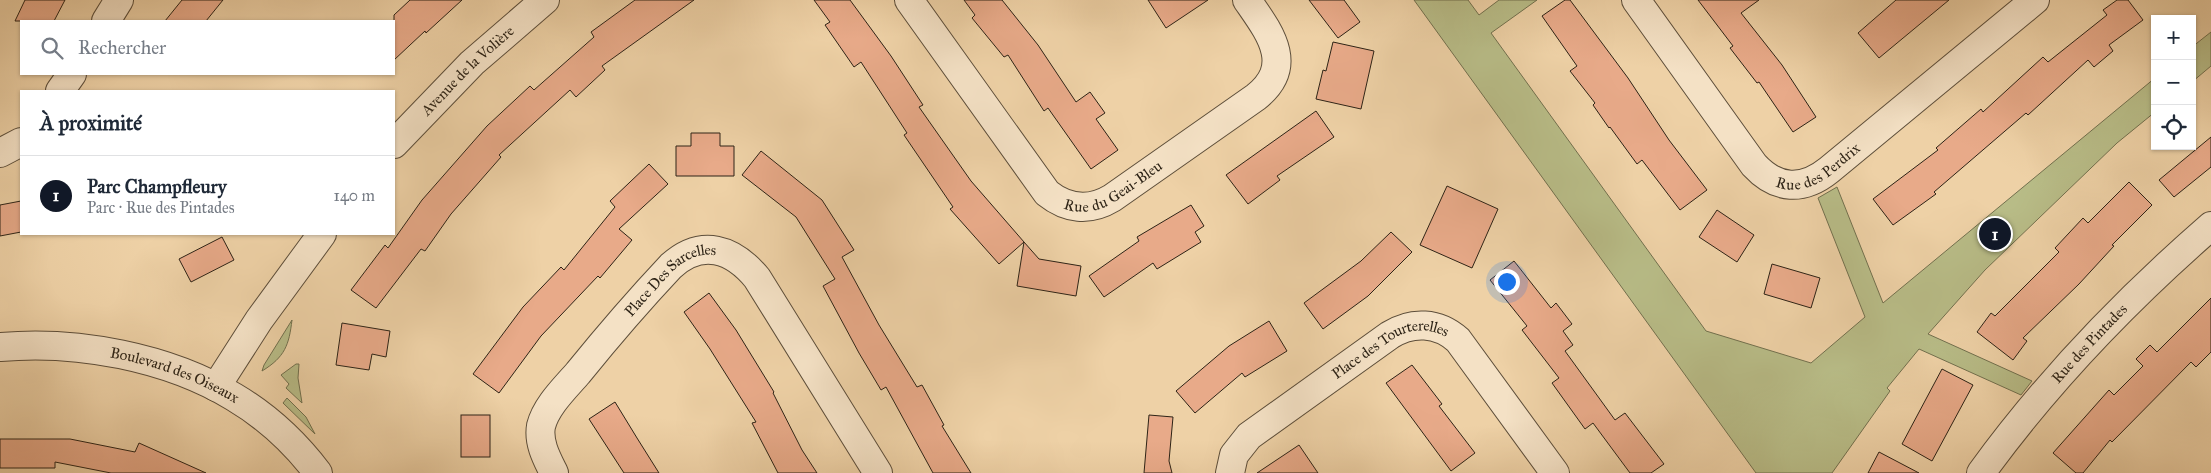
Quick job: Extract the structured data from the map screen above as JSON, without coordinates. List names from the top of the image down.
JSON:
{
  "streets": {
    "street": [
      "Avenue de la Volière",
      "Rue des Perdrix",
      "Rue du Geai-Bleu",
      "Place Des Sarcelles",
      "Rue des Pintades",
      "Place des Tourterelles",
      "Boulevard des Oiseaux"
    ]
  },
  "page": {
    "map_buttons": ["+", "−"],
    "search": "Rechercher",
    "heading": "À proximité",
    "list": [
      {
        "mark": "1",
        "name": "Parc Champfleury",
        "note": "Parc · Rue des Pintades",
        "value": "140 m"
      }
    ],
    "pins": "1"
  }
}
